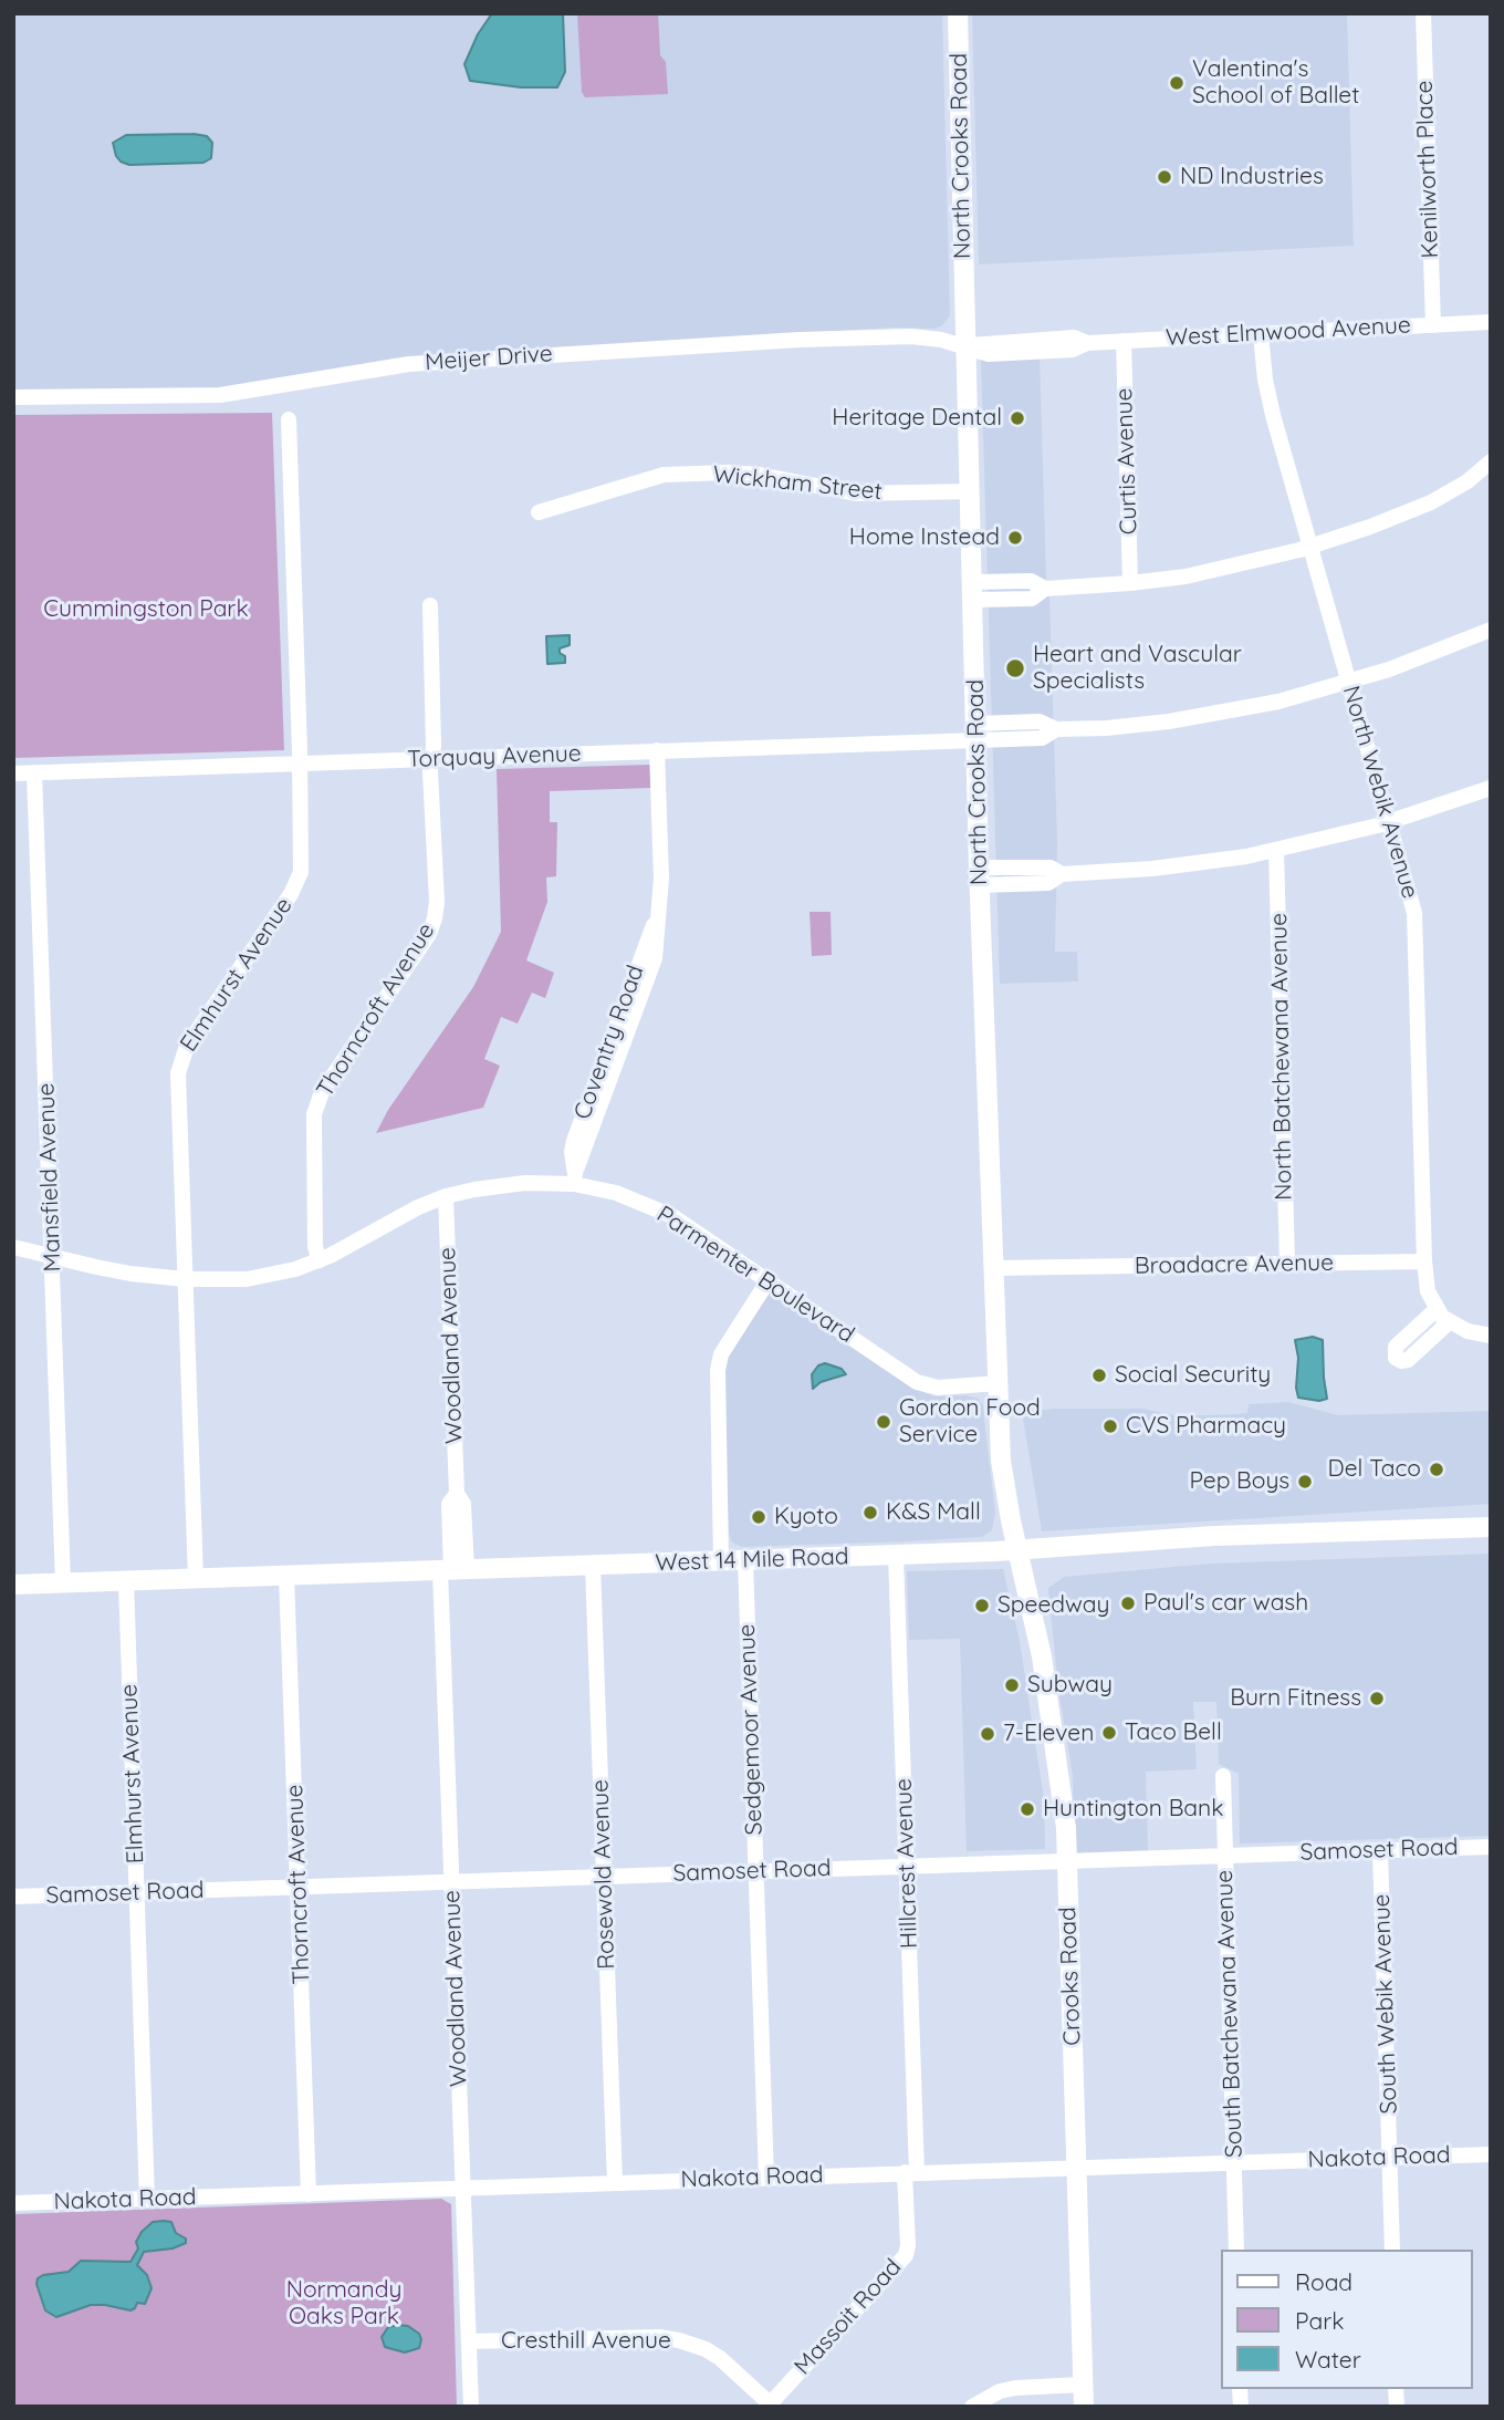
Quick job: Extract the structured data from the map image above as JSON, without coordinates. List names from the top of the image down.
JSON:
{
  "streets": {
    "main road": ["North Crooks Road", "West 14 Mile Road", "Crooks Road"],
    "street": [
      "Kenilworth Place",
      "West Elmwood Avenue",
      "Meijer Drive",
      "Curtis Avenue",
      "Wickham Street",
      "Torquay Avenue",
      "North Webik Avenue",
      "Elmhurst Avenue",
      "Thorncroft Avenue",
      "Coventry Road",
      "North Batchewana Avenue",
      "Mansfield Avenue",
      "Broadacre Avenue",
      "Parmenter Boulevard",
      "Woodland Avenue",
      "Sedgemoor Avenue",
      "Samoset Road",
      "Hillcrest Avenue",
      "Rosewold Avenue",
      "South Webik Avenue",
      "South Batchewana Avenue",
      "Nakota Road",
      "Massoit Road",
      "Cresthill Avenue"
    ]
  },
  "crossings": [
    ["North Crooks Road", "West Elmwood Avenue"],
    ["North Crooks Road", "Meijer Drive"],
    ["North Crooks Road", "Wickham Street"],
    ["North Crooks Road", "Torquay Avenue"],
    ["North Crooks Road", "Broadacre Avenue"],
    ["North Crooks Road", "Parmenter Boulevard"],
    ["North Crooks Road", "West 14 Mile Road"],
    ["North Crooks Road", "Crooks Road"],
    ["Kenilworth Place", "West Elmwood Avenue"],
    ["West Elmwood Avenue", "Meijer Drive"],
    ["West Elmwood Avenue", "Curtis Avenue"],
    ["West Elmwood Avenue", "North Webik Avenue"],
    ["Torquay Avenue", "North Webik Avenue"],
    ["Torquay Avenue", "Elmhurst Avenue"],
    ["Torquay Avenue", "Thorncroft Avenue"],
    ["Torquay Avenue", "Coventry Road"],
    ["Torquay Avenue", "Mansfield Avenue"],
    ["North Webik Avenue", "Broadacre Avenue"],
    ["Elmhurst Avenue", "Parmenter Boulevard"],
    ["Elmhurst Avenue", "West 14 Mile Road"],
    ["Elmhurst Avenue", "Samoset Road"],
    ["Elmhurst Avenue", "Nakota Road"],
    ["Thorncroft Avenue", "Parmenter Boulevard"],
    ["Thorncroft Avenue", "West 14 Mile Road"],
    ["Thorncroft Avenue", "Samoset Road"],
    ["Thorncroft Avenue", "Nakota Road"],
    ["Coventry Road", "Parmenter Boulevard"],
    ["North Batchewana Avenue", "Broadacre Avenue"],
    ["Mansfield Avenue", "Parmenter Boulevard"],
    ["Mansfield Avenue", "West 14 Mile Road"],
    ["Parmenter Boulevard", "Woodland Avenue"],
    ["Woodland Avenue", "West 14 Mile Road"],
    ["Woodland Avenue", "Samoset Road"],
    ["Woodland Avenue", "Nakota Road"],
    ["Woodland Avenue", "Cresthill Avenue"],
    ["West 14 Mile Road", "Sedgemoor Avenue"],
    ["West 14 Mile Road", "Hillcrest Avenue"],
    ["West 14 Mile Road", "Rosewold Avenue"],
    ["West 14 Mile Road", "Crooks Road"],
    ["Sedgemoor Avenue", "Samoset Road"],
    ["Sedgemoor Avenue", "Nakota Road"],
    ["Samoset Road", "Hillcrest Avenue"],
    ["Samoset Road", "Rosewold Avenue"],
    ["Samoset Road", "Crooks Road"],
    ["Samoset Road", "South Webik Avenue"],
    ["Samoset Road", "South Batchewana Avenue"],
    ["Hillcrest Avenue", "Nakota Road"],
    ["Hillcrest Avenue", "Massoit Road"],
    ["Rosewold Avenue", "Nakota Road"],
    ["Crooks Road", "Nakota Road"],
    ["South Webik Avenue", "Nakota Road"],
    ["South Batchewana Avenue", "Nakota Road"],
    ["Nakota Road", "Massoit Road"],
    ["Massoit Road", "Cresthill Avenue"]
  ],
  "parks": ["Cummingston Park", "Normandy Oaks Park"],
  "places": [
    "Valentina's School of Ballet",
    "ND Industries",
    "Heritage Dental",
    "Home Instead",
    "Heart and Vascular Specialists",
    "Social Security",
    "Gordon Food Service",
    "CVS Pharmacy",
    "Del Taco",
    "Pep Boys",
    "K&S Mall",
    "Kyoto",
    "Paul's car wash",
    "Speedway",
    "Subway",
    "Burn Fitness",
    "Taco Bell",
    "7-Eleven",
    "Huntington Bank"
  ],
  "legend": ["Road", "Park", "Water"]
}
